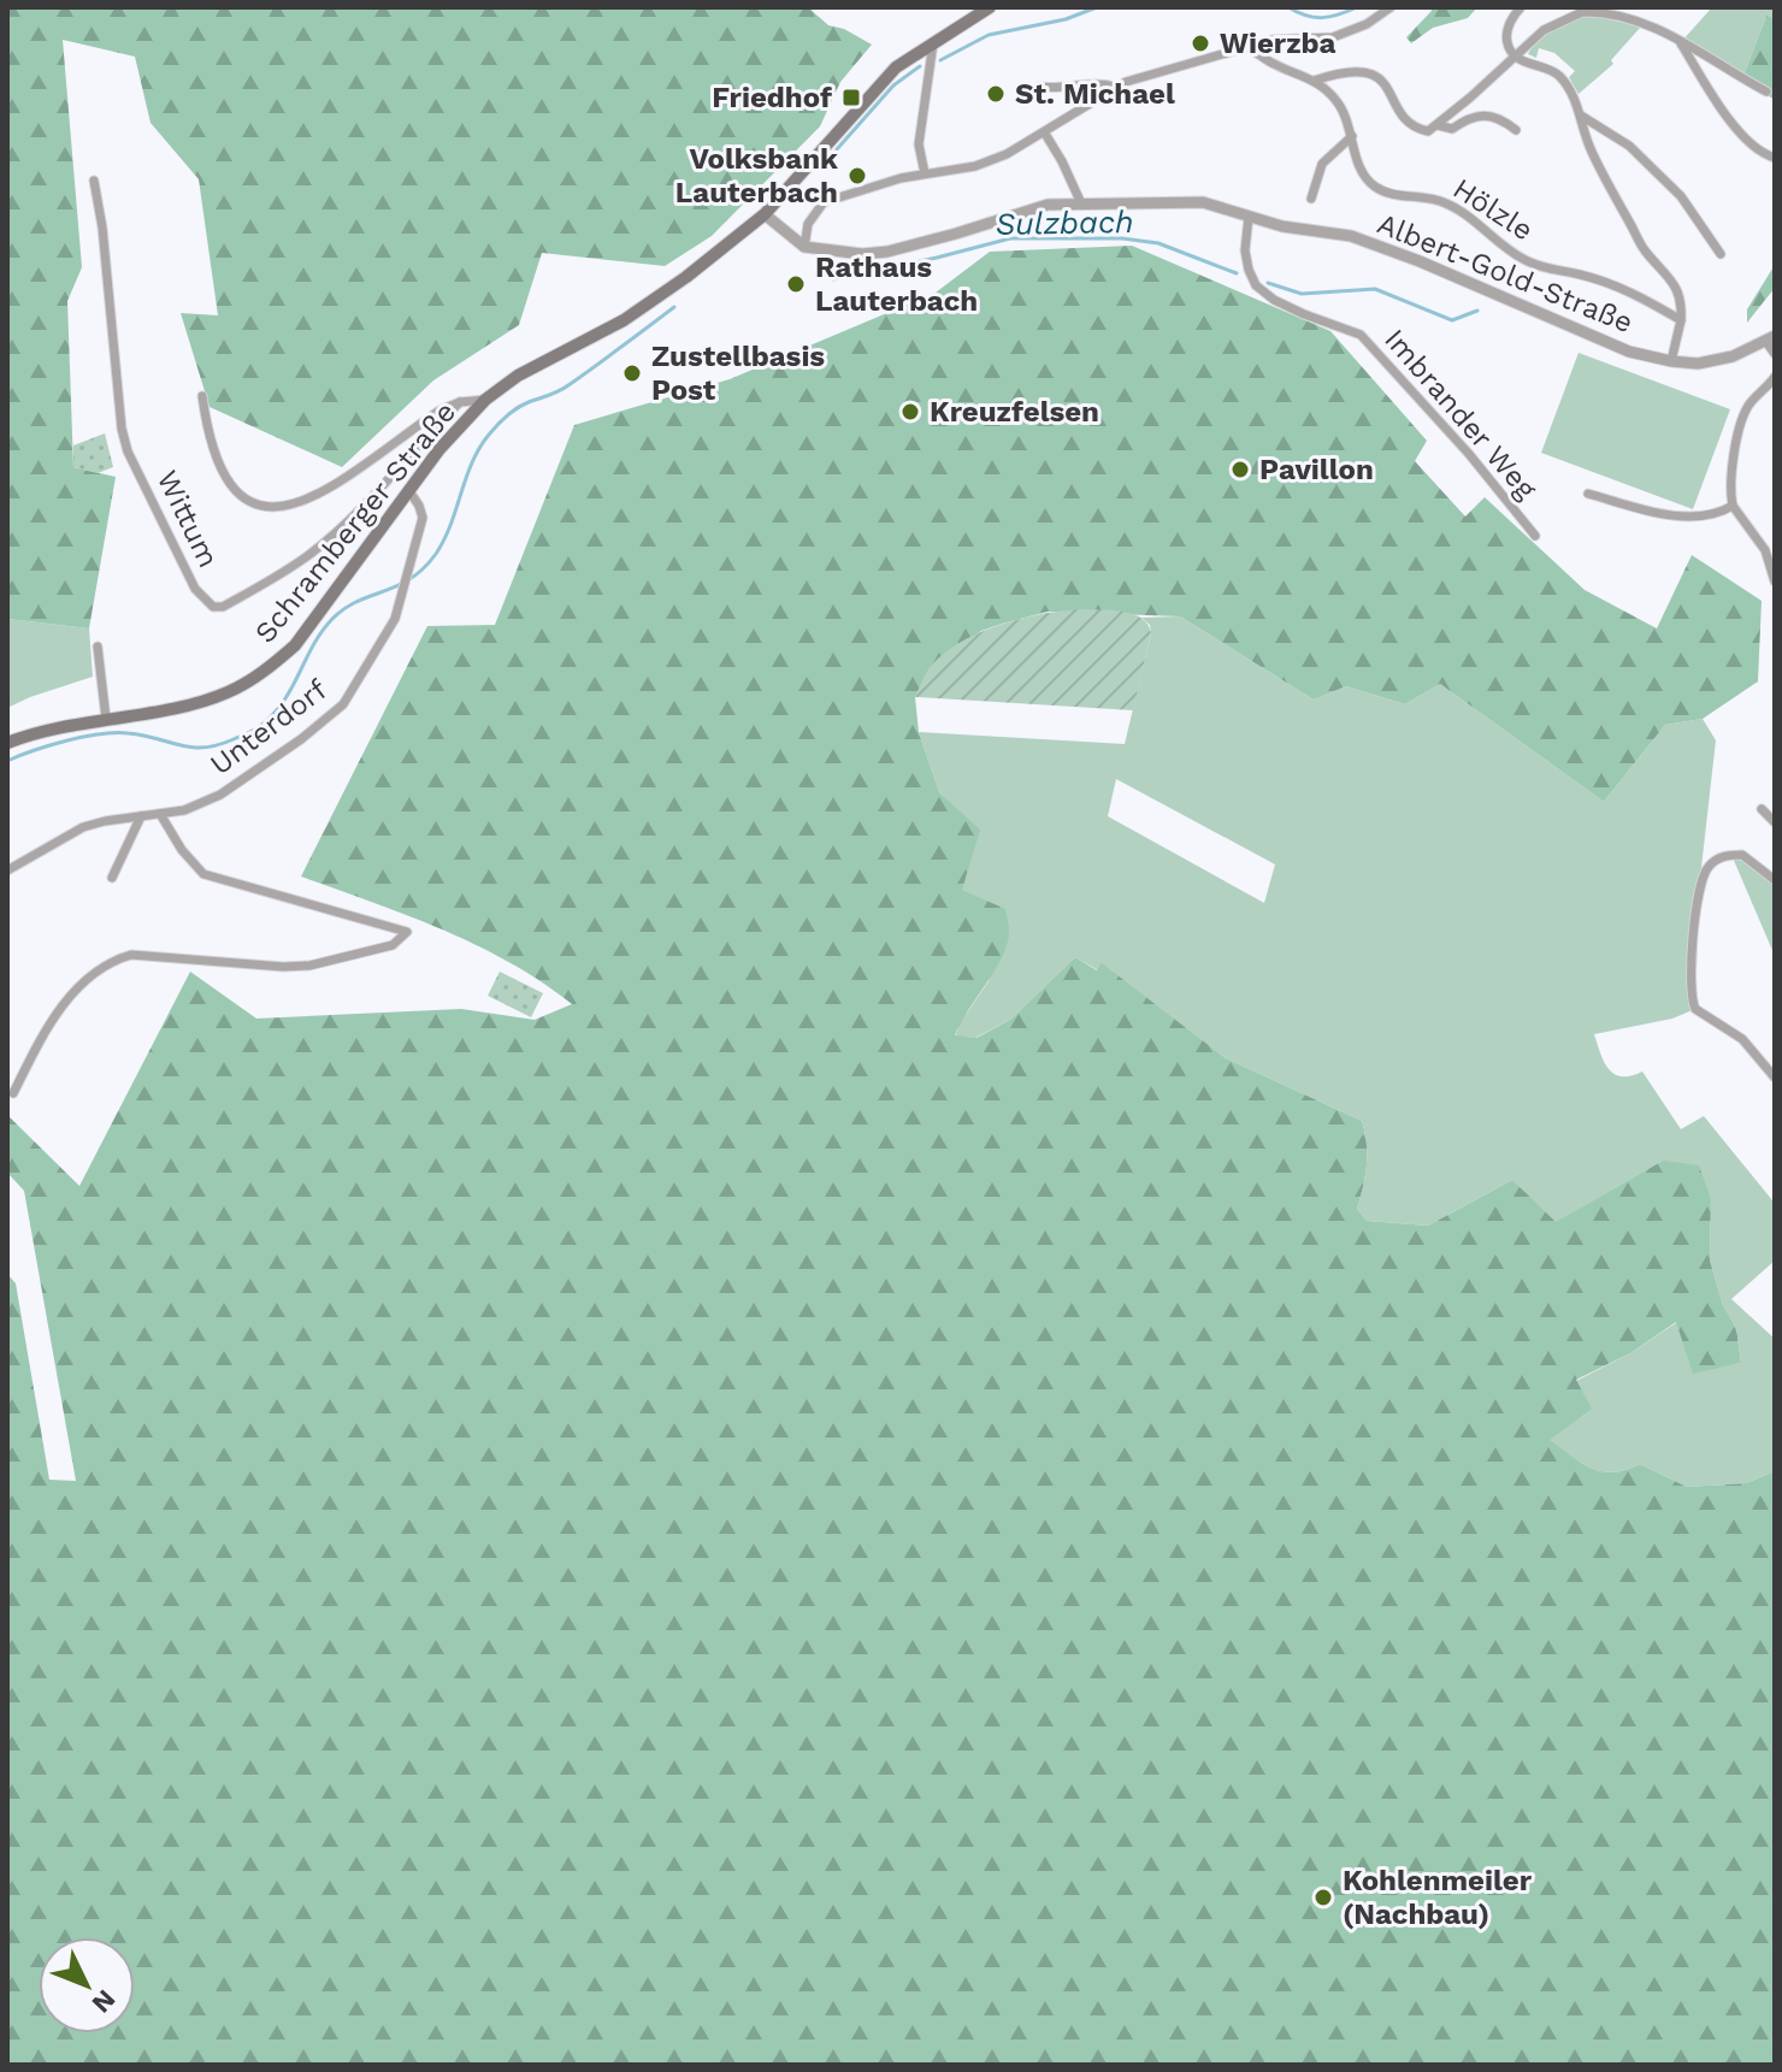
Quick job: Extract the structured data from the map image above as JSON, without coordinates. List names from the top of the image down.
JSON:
{
  "streets": {
    "main road": ["Schramberger Straße"],
    "street": [
      "Hölzle",
      "Albert-Gold-Straße",
      "Imbrander Weg",
      "Wittum",
      "Unterdorf"
    ]
  },
  "crossings": [
    ["Albert-Gold-Straße", "Imbrander Weg"],
    ["Schramberger Straße", "Unterdorf"]
  ],
  "water": ["Sulzbach"],
  "places": {
    "other": [
      "Wierzba",
      "St. Michael",
      "Volksbank Lauterbach",
      "Rathaus Lauterbach",
      "Zustellbasis Post",
      "Kreuzfelsen",
      "Pavillon",
      "Kohlenmeiler (Nachbau)"
    ],
    "transit": ["Friedhof"]
  },
  "north": "bottom right"
}
